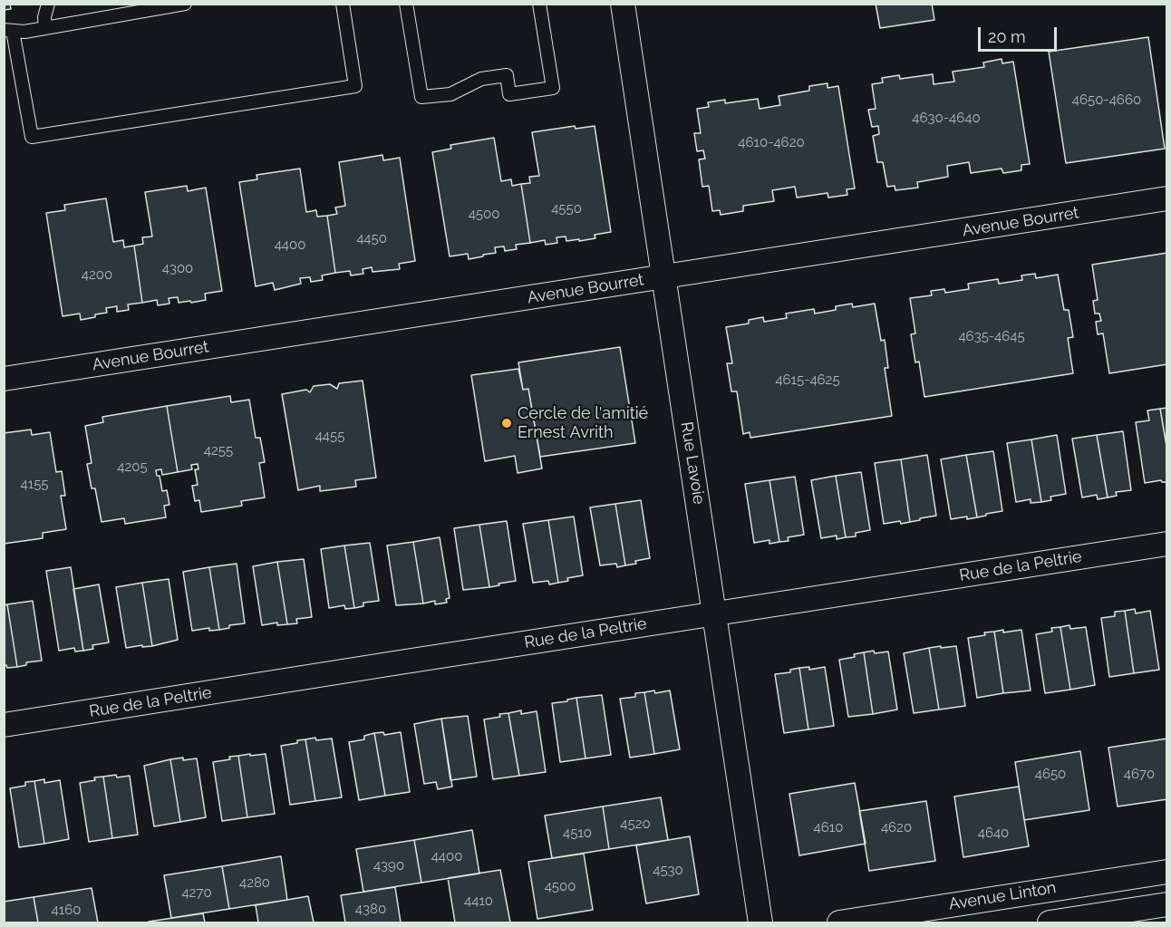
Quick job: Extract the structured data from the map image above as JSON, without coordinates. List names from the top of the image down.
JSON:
{
  "streets": {
    "street": [
      "Avenue Bourret",
      "Rue Lavoie",
      "Rue de la Peltrie",
      "Avenue Linton"
    ]
  },
  "crossings": [
    ["Avenue Bourret", "Rue Lavoie"],
    ["Rue Lavoie", "Rue de la Peltrie"]
  ],
  "places": ["Cercle de l'amitié Ernest Avrith"],
  "house_numbers": [
    "4650-4660",
    "4630-4640",
    "4610-4620",
    "4550",
    "4500",
    "4450",
    "4400",
    "4300",
    "4200",
    "4635-4645",
    "4615-4625",
    "4455",
    "4255",
    "4205",
    "4155",
    "4650",
    "4670",
    "4520",
    "4610",
    "4620",
    "4510",
    "4640",
    "4400",
    "4390",
    "4530",
    "4280",
    "4500",
    "4270",
    "4410",
    "4380",
    "4160"
  ],
  "scale_bar": "20 m"
}
